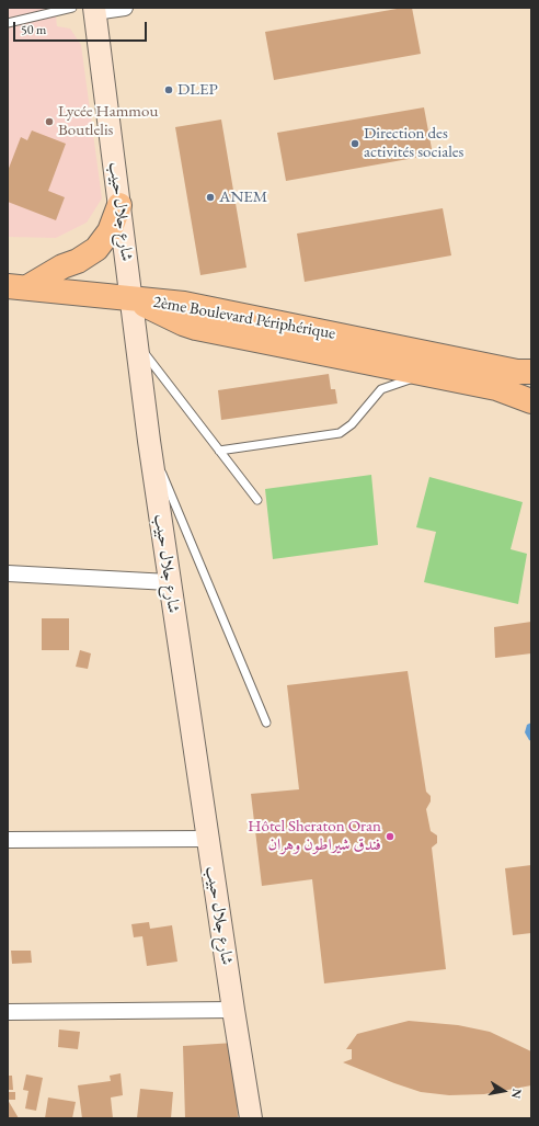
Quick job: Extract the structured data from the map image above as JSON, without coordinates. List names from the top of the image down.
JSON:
{
  "streets": {
    "main road": ["2ème Boulevard Périphérique"],
    "street": ["شارع جلال حبيب"]
  },
  "crossings": [
    ["شارع جلال حبيب", "2ème Boulevard Périphérique"]
  ],
  "places": [
    "DLEP",
    "Lycée Hammou Boutlelis",
    "Direction des activités sociales",
    "ANEM",
    "Hôtel Sheraton Oran فندق شيراطون وهران"
  ],
  "scale_bar": "50 m",
  "north": "right"
}
